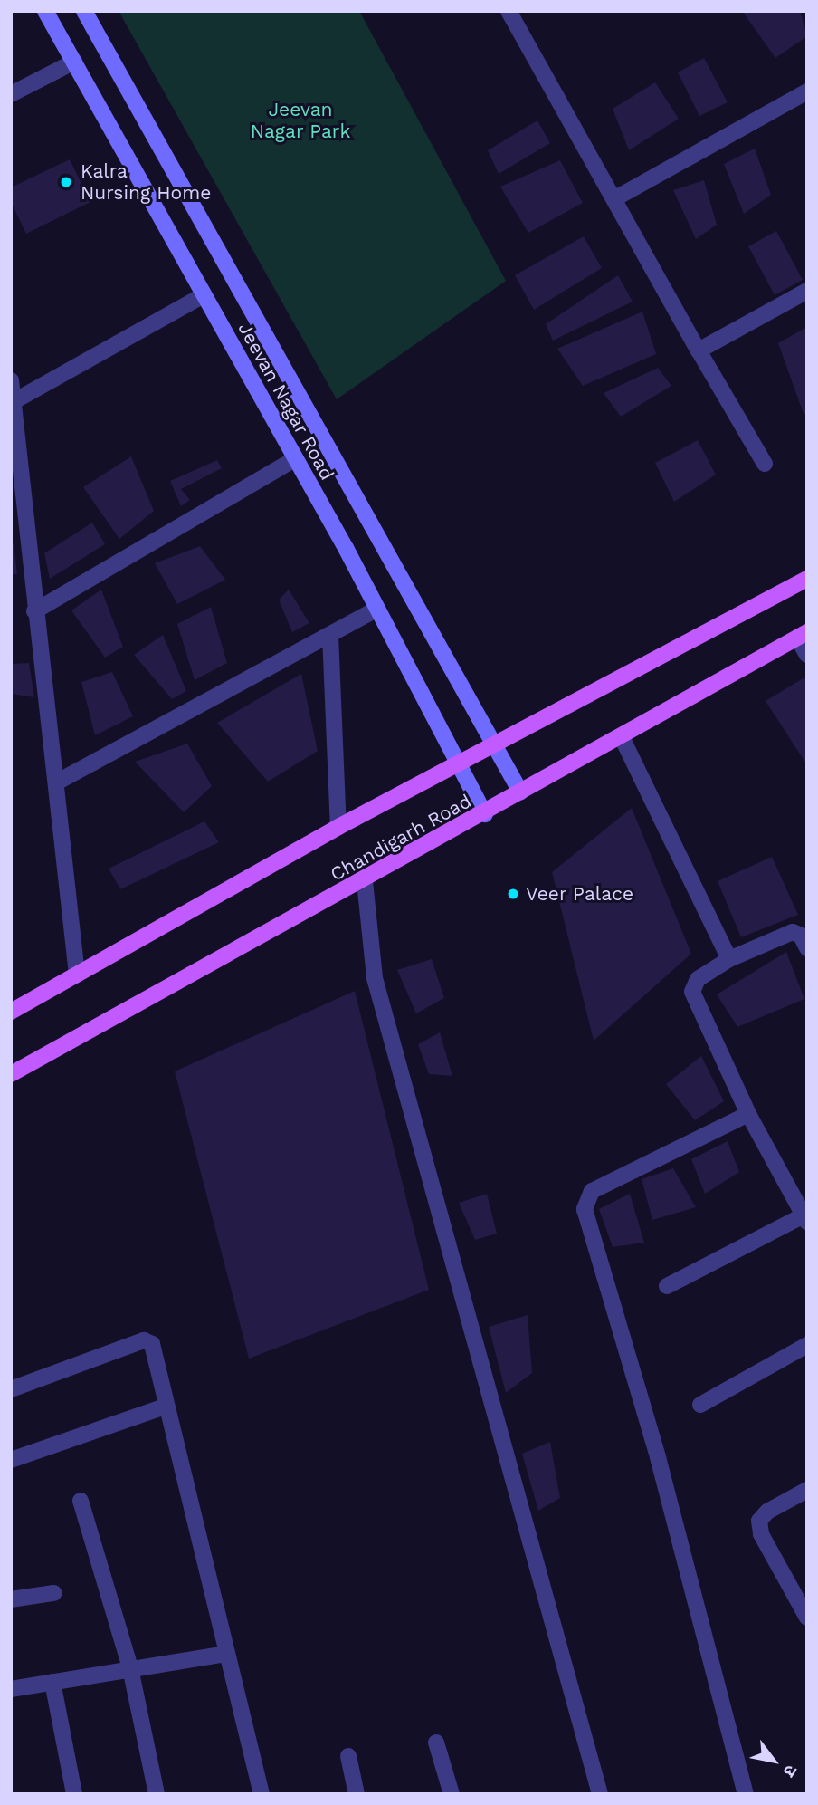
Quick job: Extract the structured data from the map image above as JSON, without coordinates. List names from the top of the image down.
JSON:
{
  "streets": {
    "main road": ["Chandigarh Road"],
    "street": ["Jeevan Nagar Road"]
  },
  "crossings": [
    ["Jeevan Nagar Road", "Chandigarh Road"]
  ],
  "parks": ["Jeevan Nagar Park"],
  "places": ["Kalra Nursing Home", "Veer Palace"],
  "north": "bottom right"
}
